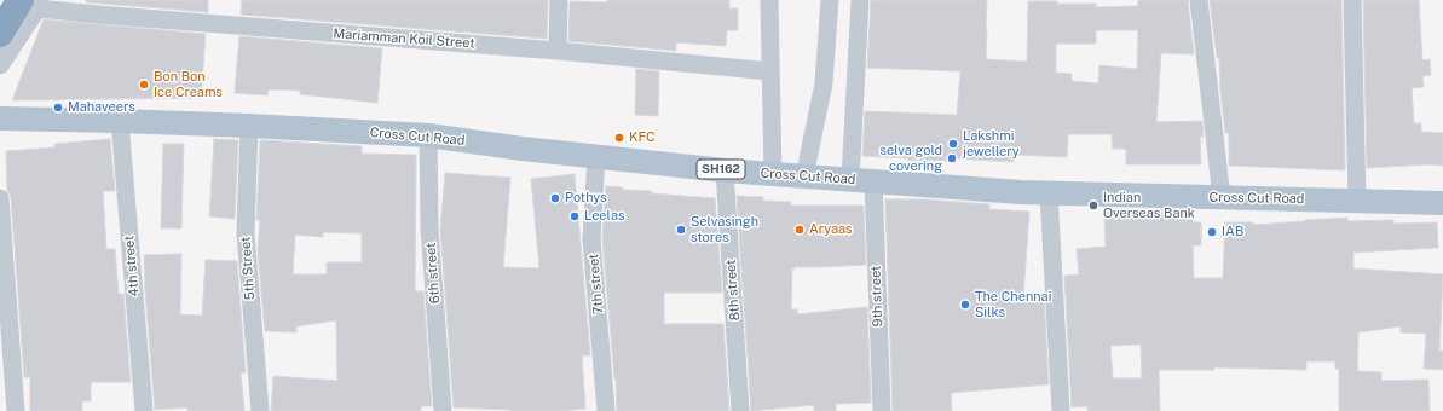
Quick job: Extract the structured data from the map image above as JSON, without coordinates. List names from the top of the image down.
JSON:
{
  "streets": {
    "main road": ["Cross Cut Road", "SH162"],
    "street": [
      "Mariamman Koil Street",
      "4th street",
      "5th Street",
      "6th street",
      "7th street",
      "8th street",
      "9th street"
    ]
  },
  "crossings": [
    ["Cross Cut Road", "4th street"],
    ["Cross Cut Road", "5th Street"],
    ["Cross Cut Road", "6th street"],
    ["Cross Cut Road", "7th street"],
    ["Cross Cut Road", "8th street"],
    ["Cross Cut Road", "9th street"]
  ],
  "places": [
    "Bon Bon Ice Creams",
    "Mahaveers",
    "KFC",
    "Lakshmi jewellery",
    "selva gold covering",
    "Pothys",
    "Indian Overseas Bank",
    "Leelas",
    "Selvasingh stores",
    "Aryaas",
    "IAB",
    "The Chennai Silks"
  ]
}
